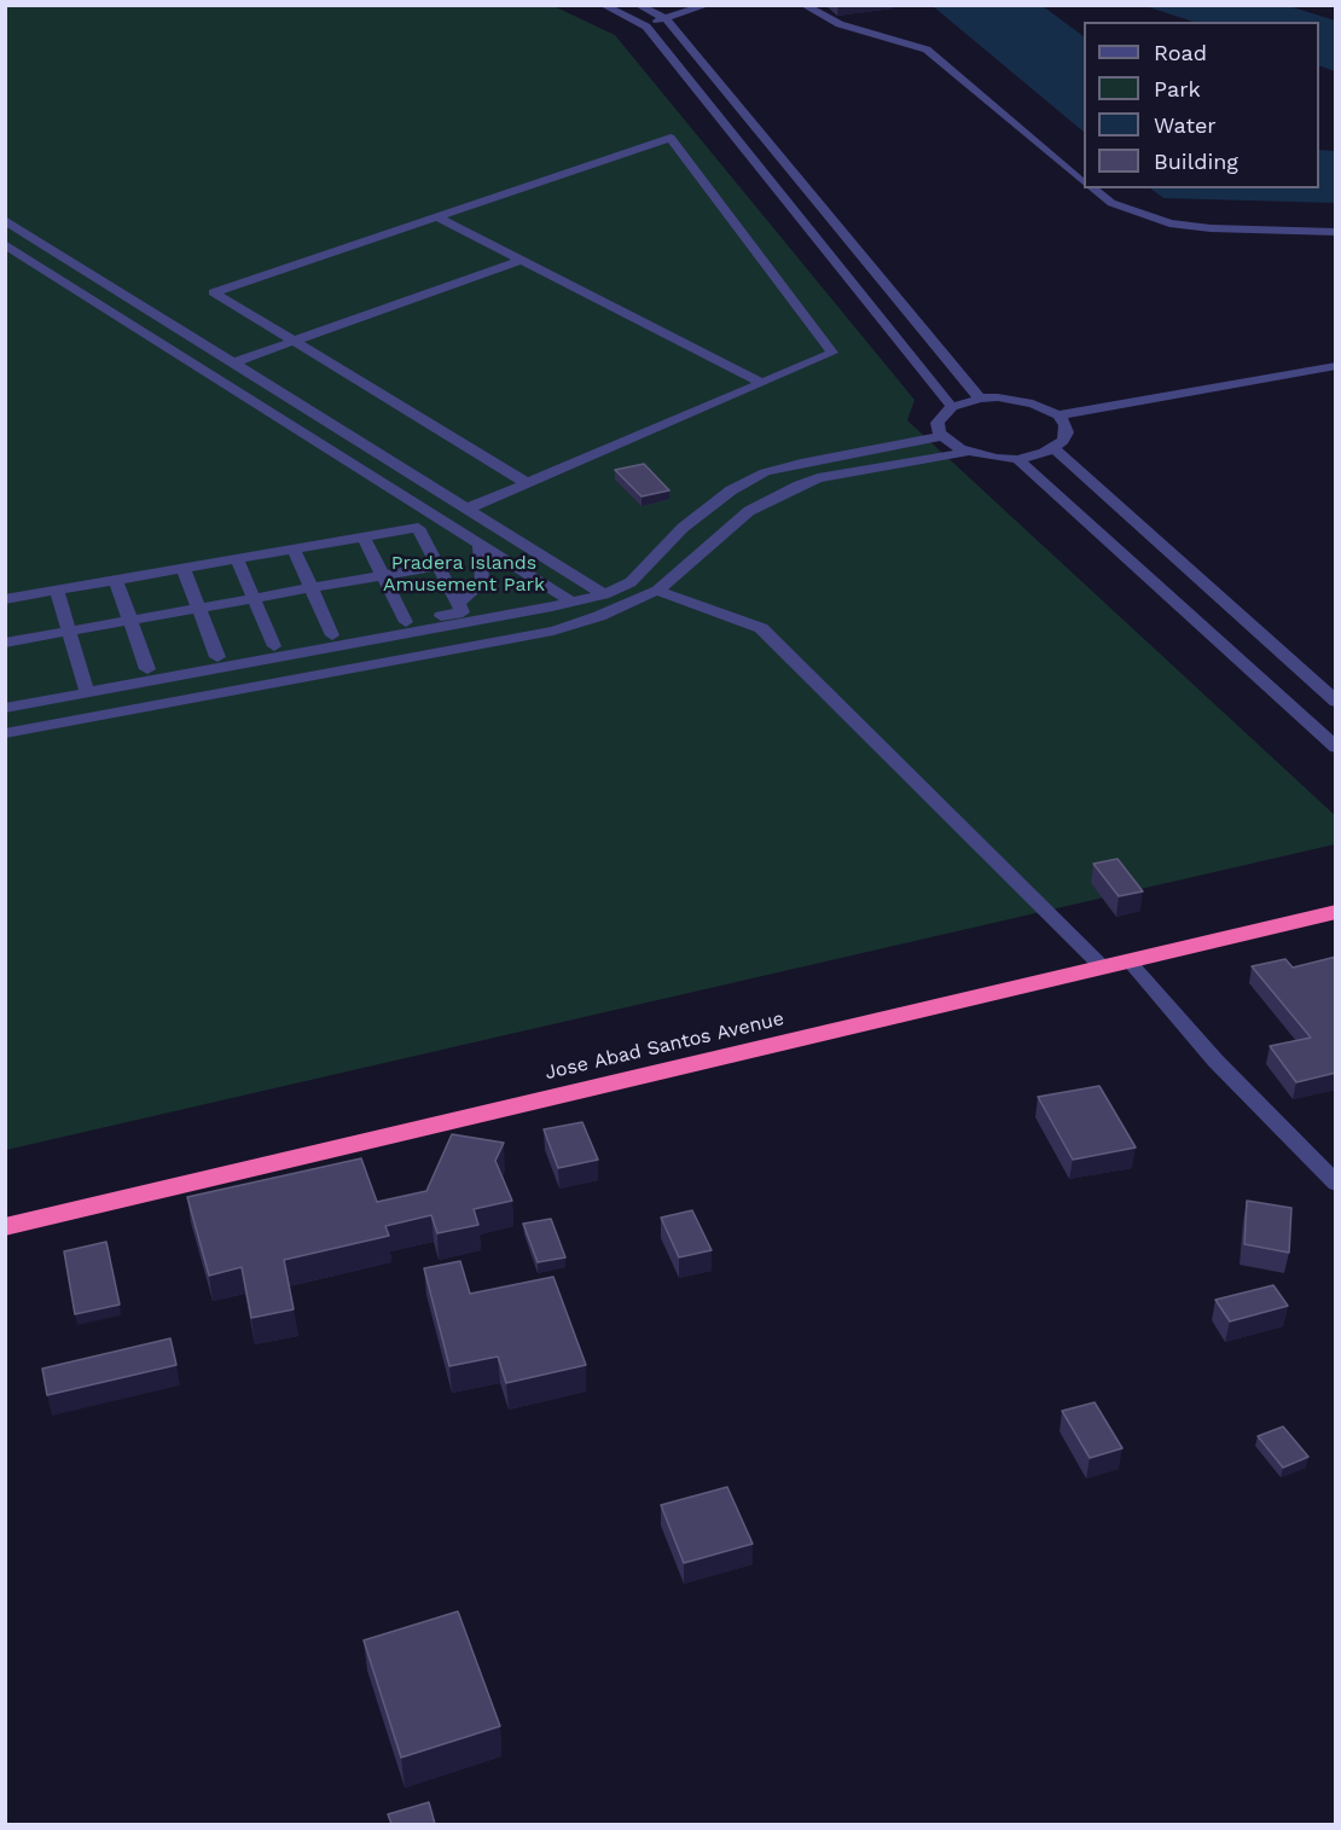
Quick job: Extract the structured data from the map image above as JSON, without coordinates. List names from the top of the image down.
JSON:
{
  "streets": {
    "highway": ["Jose Abad Santos Avenue"]
  },
  "parks": ["Pradera Islands Amusement Park"],
  "legend": [
    "Road",
    "Park",
    "Water",
    "Building"
  ]
}
